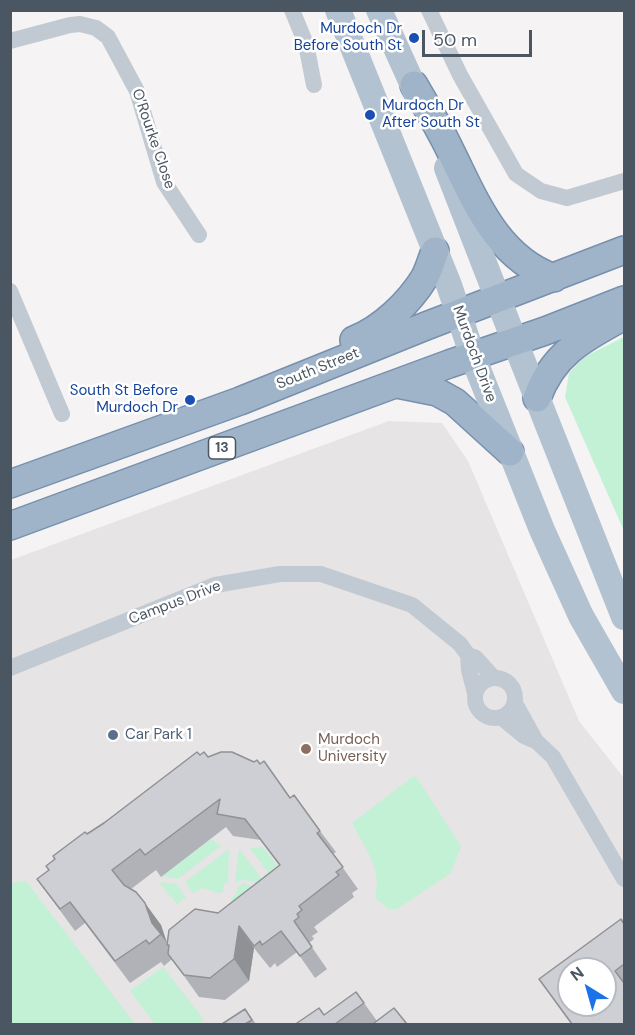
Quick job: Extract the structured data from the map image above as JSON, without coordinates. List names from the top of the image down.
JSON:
{
  "streets": {
    "highway": ["South Street", "13"],
    "main road": ["Murdoch Drive"],
    "street": ["O’Rourke Close", "Campus Drive"]
  },
  "crossings": [
    ["Murdoch Drive", "South Street"],
    ["Murdoch Drive", "13"]
  ],
  "places": [
    "Murdoch Dr Before South St",
    "Murdoch Dr After South St",
    "South St Before Murdoch Dr",
    "Car Park 1",
    "Murdoch University"
  ],
  "scale_bar": "50 m",
  "north": "top left"
}
